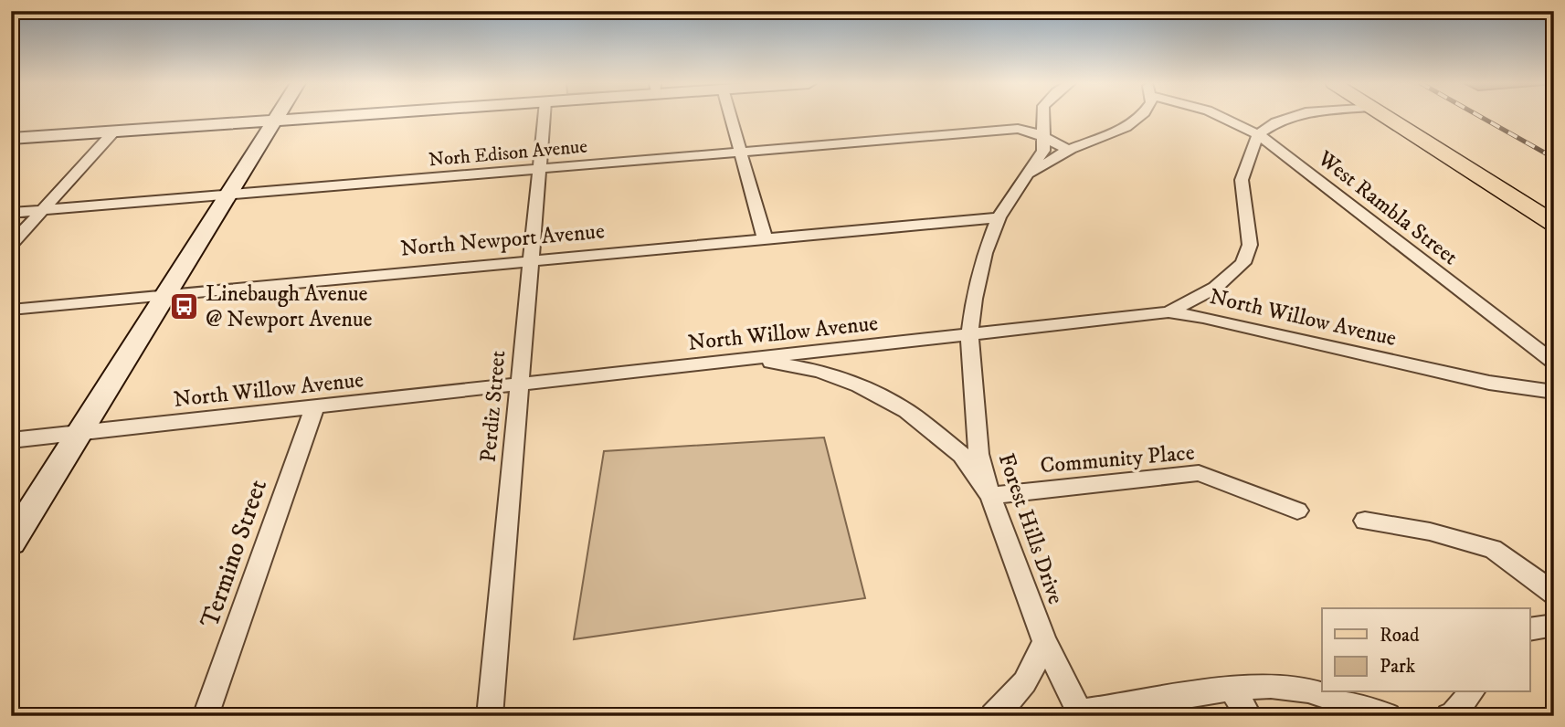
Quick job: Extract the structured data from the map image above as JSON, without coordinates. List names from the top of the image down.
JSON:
{
  "streets": {
    "street": [
      "Norh Edison Avenue",
      "West Rambla Street",
      "North Newport Avenue",
      "North Willow Avenue",
      "Perdiz Street",
      "Community Place",
      "Forest Hills Drive",
      "Termino Street"
    ]
  },
  "crossings": [
    ["Norh Edison Avenue", "Perdiz Street"],
    ["Norh Edison Avenue", "Forest Hills Drive"],
    ["North Newport Avenue", "Perdiz Street"],
    ["North Newport Avenue", "Forest Hills Drive"],
    ["North Willow Avenue", "Perdiz Street"],
    ["North Willow Avenue", "Forest Hills Drive"],
    ["North Willow Avenue", "Termino Street"],
    ["Community Place", "Forest Hills Drive"]
  ],
  "places": {
    "bus stop": ["Linebaugh Avenue @ Newport Avenue"]
  },
  "legend": ["Road", "Park"]
}
